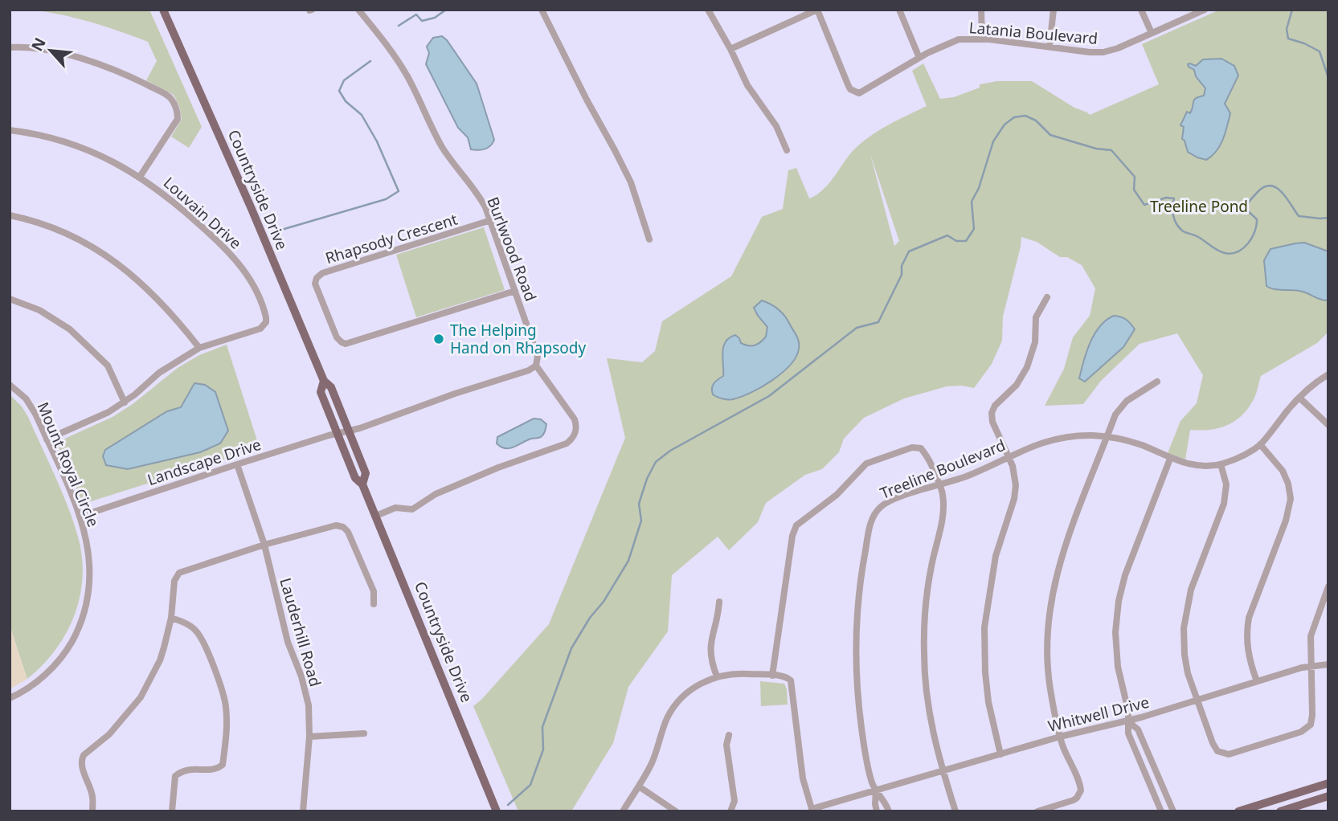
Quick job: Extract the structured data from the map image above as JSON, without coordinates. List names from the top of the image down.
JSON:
{
  "streets": {
    "main road": ["Countryside Drive"],
    "street": [
      "Latania Boulevard",
      "Louvain Drive",
      "Rhapsody Crescent",
      "Burlwood Road",
      "Landscape Drive",
      "Mount Royal Circle",
      "Treeline Boulevard",
      "Lauderhill Road",
      "Whitwell Drive"
    ]
  },
  "crossings": [
    ["Countryside Drive", "Landscape Drive"],
    ["Louvain Drive", "Mount Royal Circle"],
    ["Rhapsody Crescent", "Burlwood Road"],
    ["Landscape Drive", "Mount Royal Circle"],
    ["Landscape Drive", "Lauderhill Road"],
    ["Treeline Boulevard", "Whitwell Drive"]
  ],
  "parks": ["Treeline Pond"],
  "places": ["The Helping Hand on Rhapsody"],
  "north": "top left"
}
